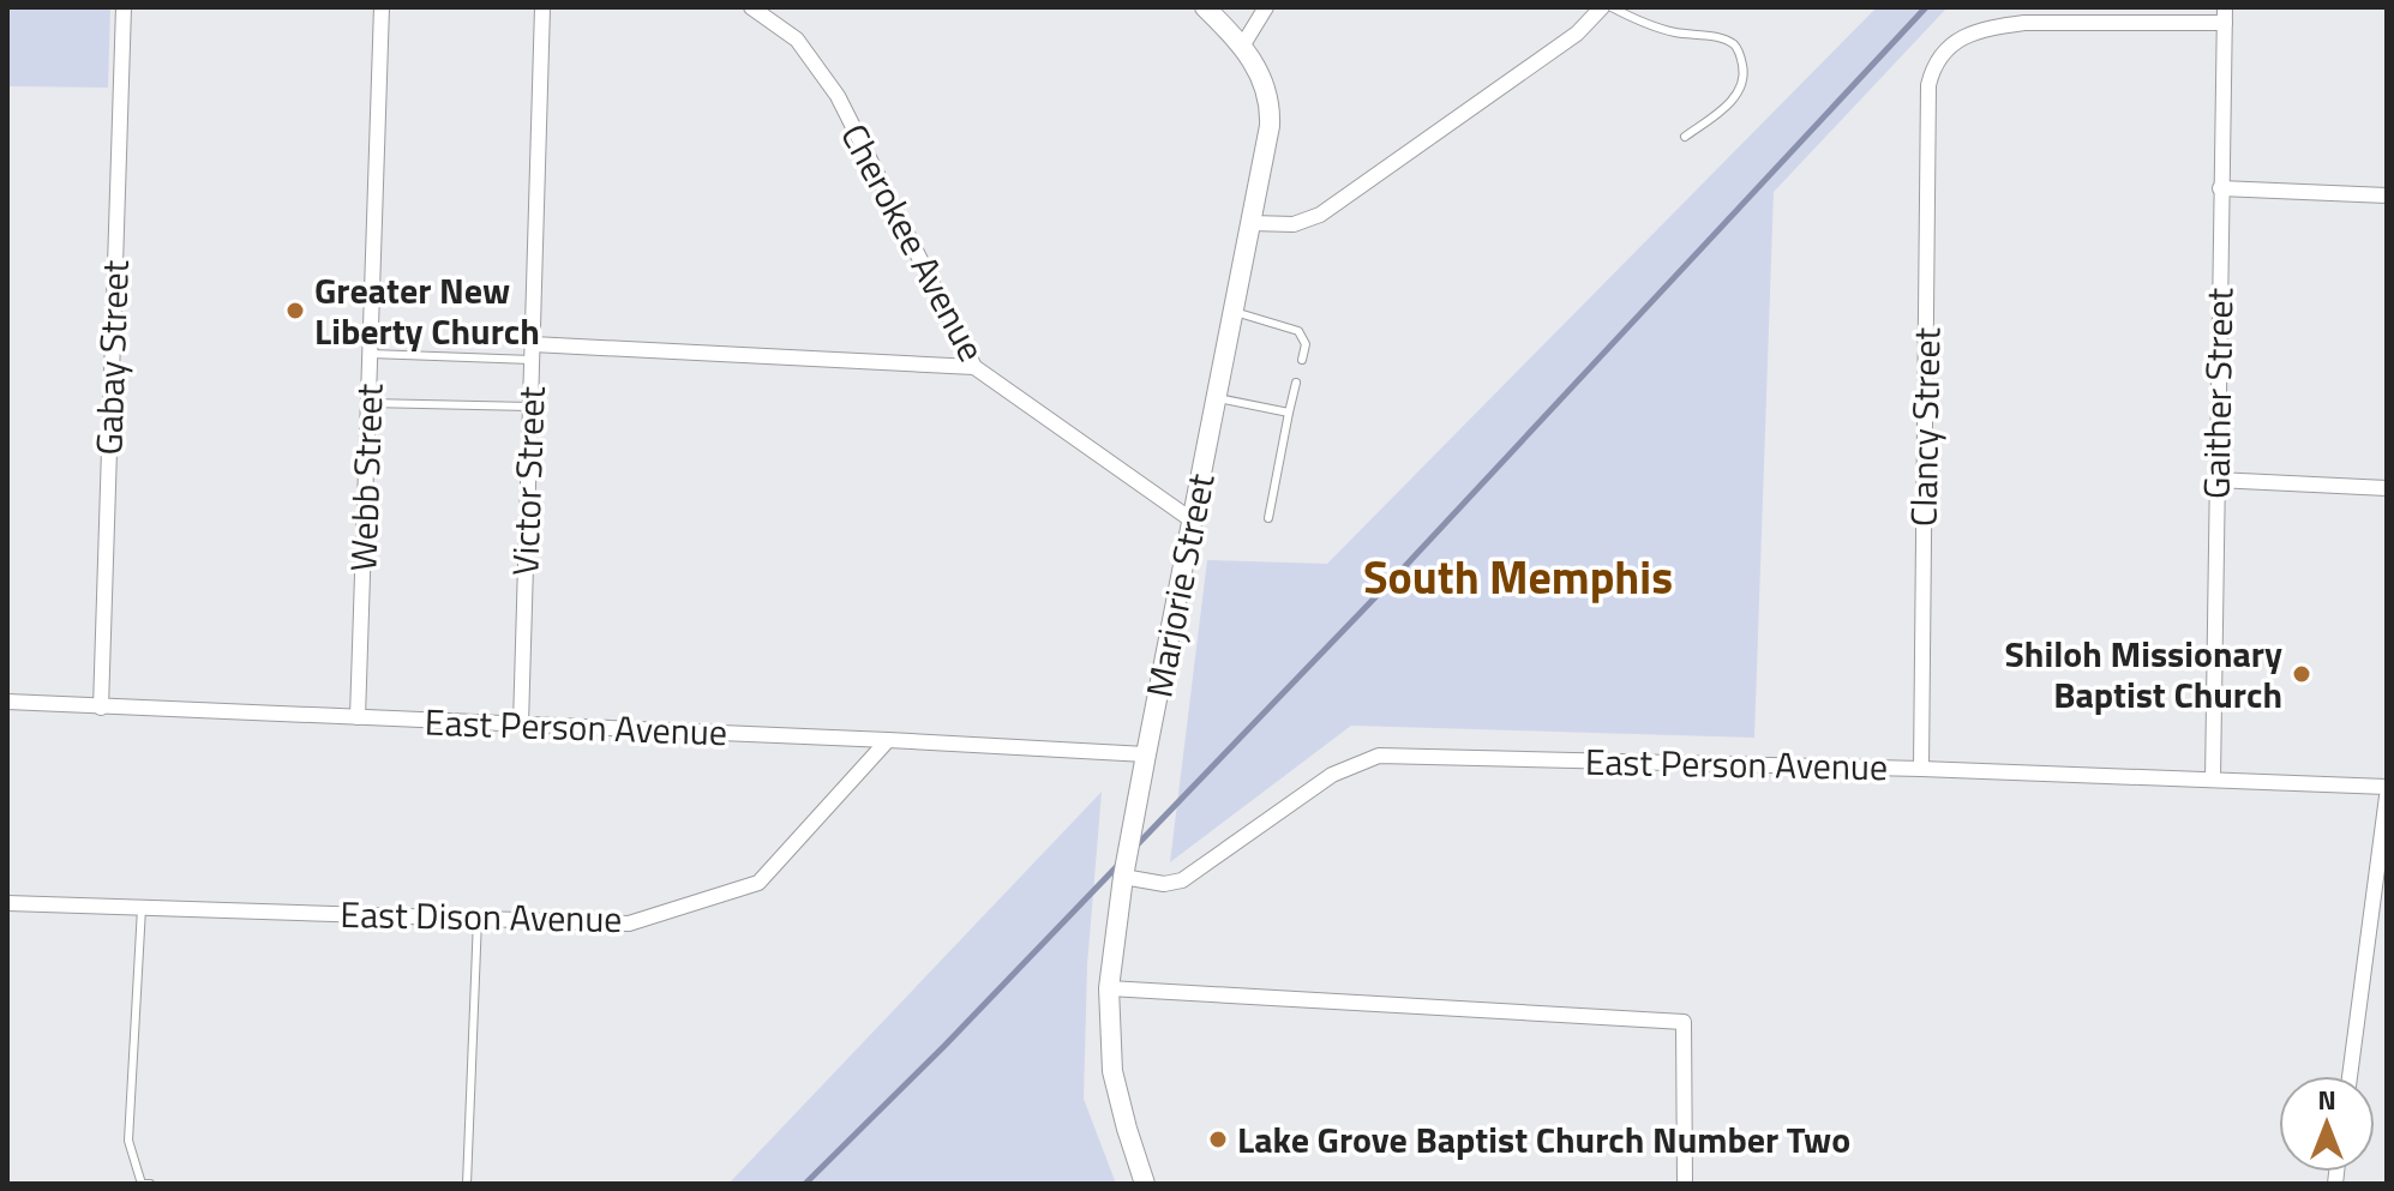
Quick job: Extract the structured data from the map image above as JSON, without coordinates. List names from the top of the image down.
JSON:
{
  "streets": {
    "street": [
      "Cherokee Avenue",
      "Gabay Street",
      "Gaither Street",
      "Clancy Street",
      "Webb Street",
      "Victor Street",
      "Marjorie Street",
      "East Person Avenue",
      "East Dison Avenue"
    ]
  },
  "crossings": [
    ["Cherokee Avenue", "Marjorie Street"],
    ["Gabay Street", "East Person Avenue"],
    ["Gaither Street", "Clancy Street"],
    ["Gaither Street", "East Person Avenue"],
    ["Clancy Street", "East Person Avenue"],
    ["Webb Street", "East Person Avenue"],
    ["Victor Street", "East Person Avenue"],
    ["Marjorie Street", "East Person Avenue"],
    ["East Person Avenue", "East Dison Avenue"]
  ],
  "districts": ["South Memphis"],
  "places": ["Greater New Liberty Church", "Shiloh Missionary Baptist Church", "Lake Grove Baptist Church Number Two"],
  "north": "top"
}
